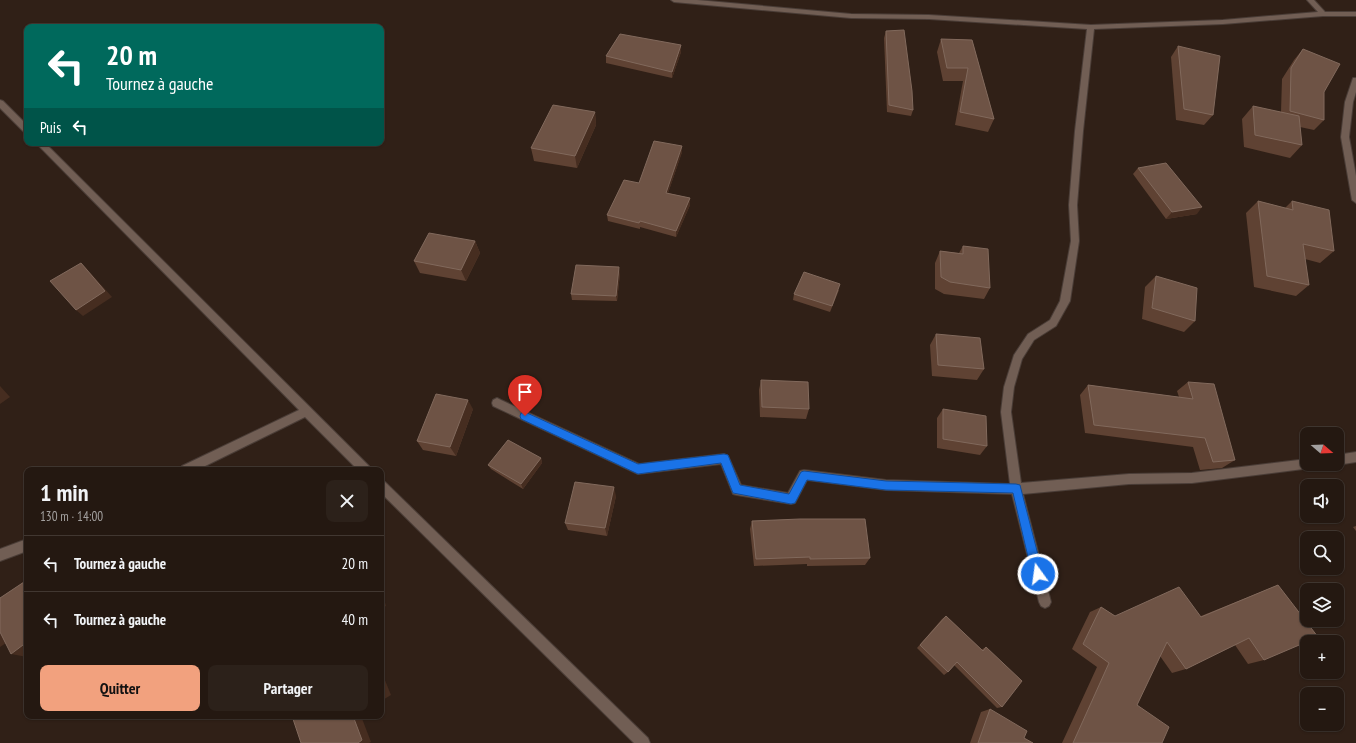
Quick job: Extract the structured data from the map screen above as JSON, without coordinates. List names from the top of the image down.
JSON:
{
  "north": "right",
  "page": {
    "turn": ["20 m", "Tournez à gauche"],
    "then": "Puis",
    "map_buttons": ["+", "−"],
    "heading": ["1 min", "130 m · 14:00"],
    "list": [
      {
        "name": "Tournez à gauche",
        "value": "20 m"
      },
      {
        "name": "Tournez à gauche",
        "value": "40 m"
      }
    ],
    "buttons": ["Quitter", "Partager"]
  }
}
